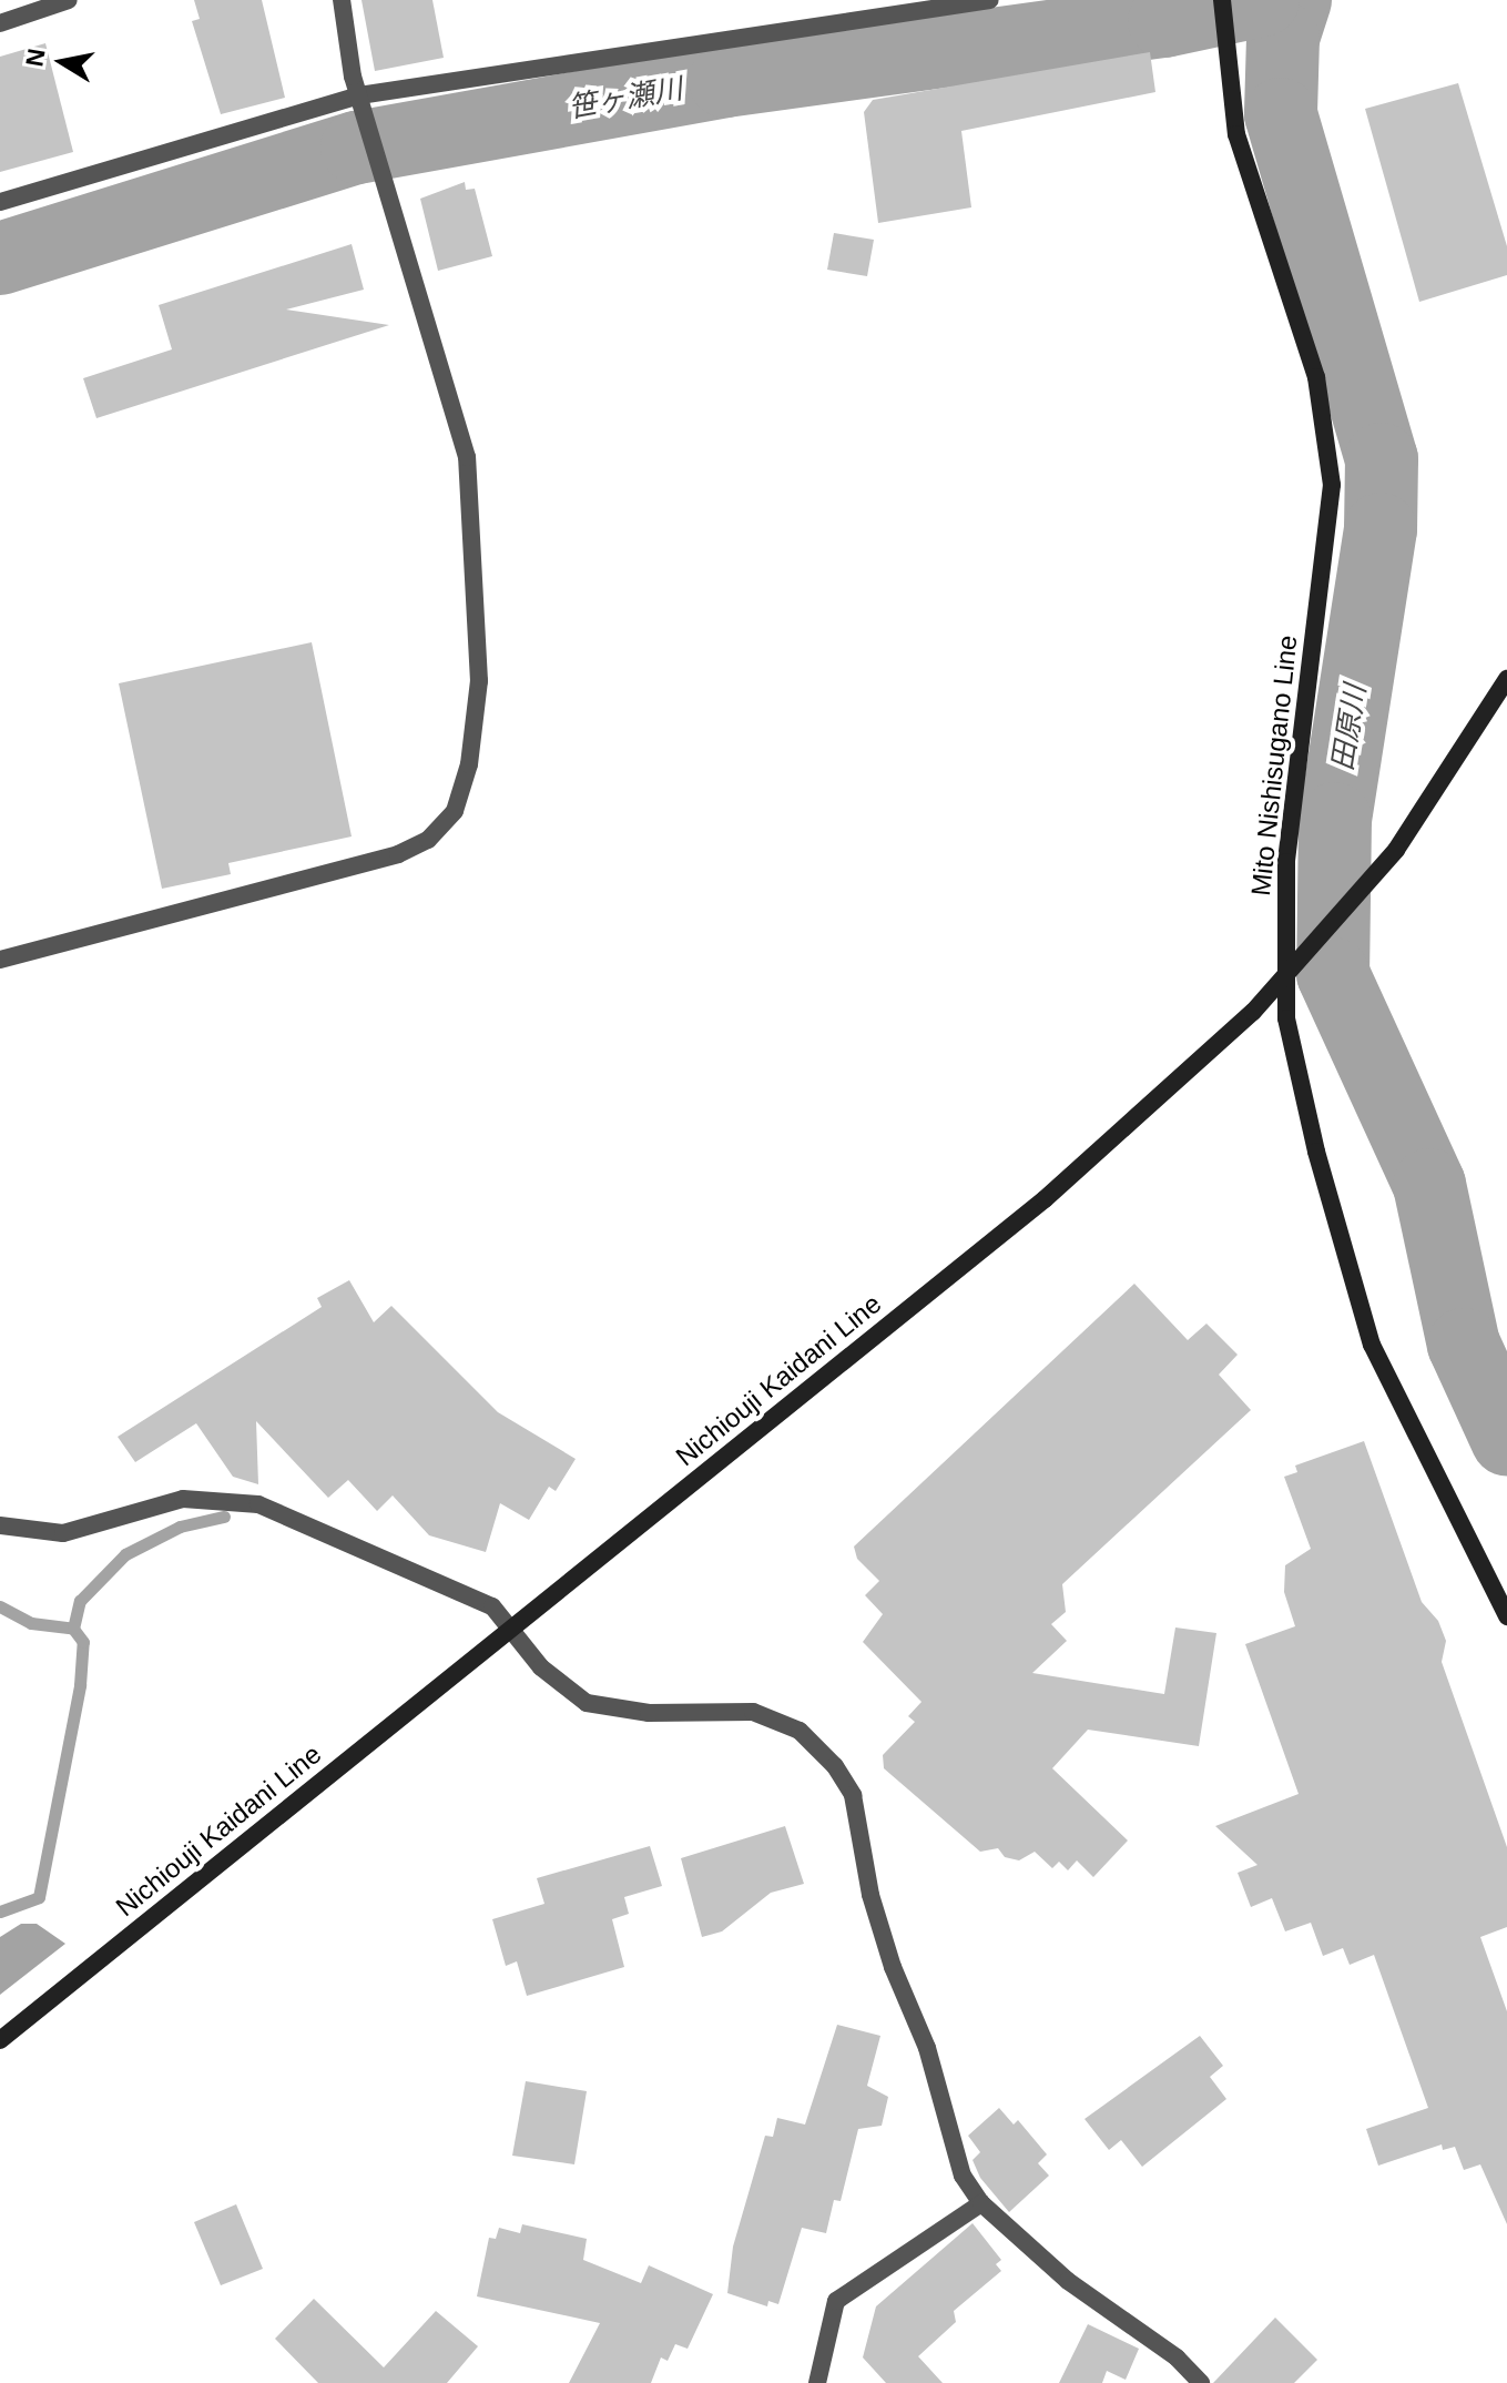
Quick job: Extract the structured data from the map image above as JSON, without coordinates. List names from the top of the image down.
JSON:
{
  "streets": {
    "main road": ["Mito Nishisugano Line", "Nichiouji Kaidani Line"]
  },
  "water": ["笹ヶ瀬川", "田原川"],
  "north": "left"
}
